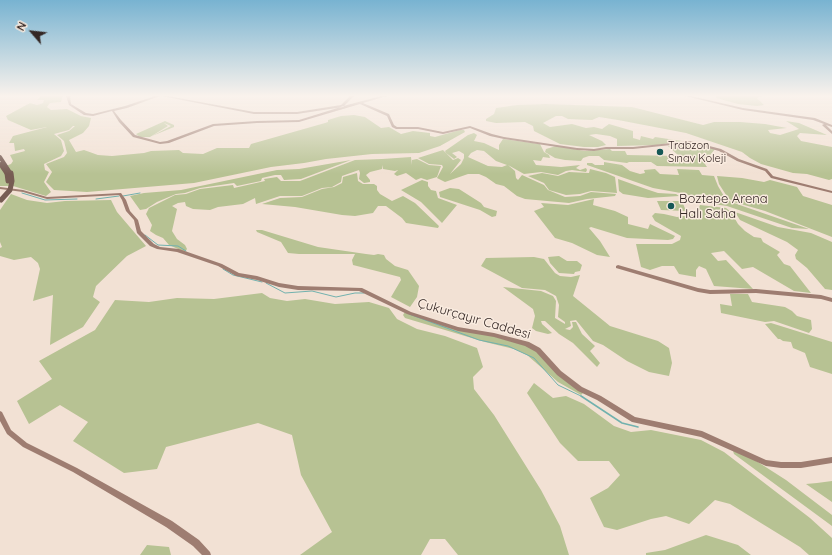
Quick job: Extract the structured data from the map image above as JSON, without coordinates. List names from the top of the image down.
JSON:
{
  "streets": {
    "street": ["Çukurçayır Caddesi"]
  },
  "places": ["Trabzon Sınav Koleji", "Boztepe Arena Halı Saha"],
  "north": "top left"
}
